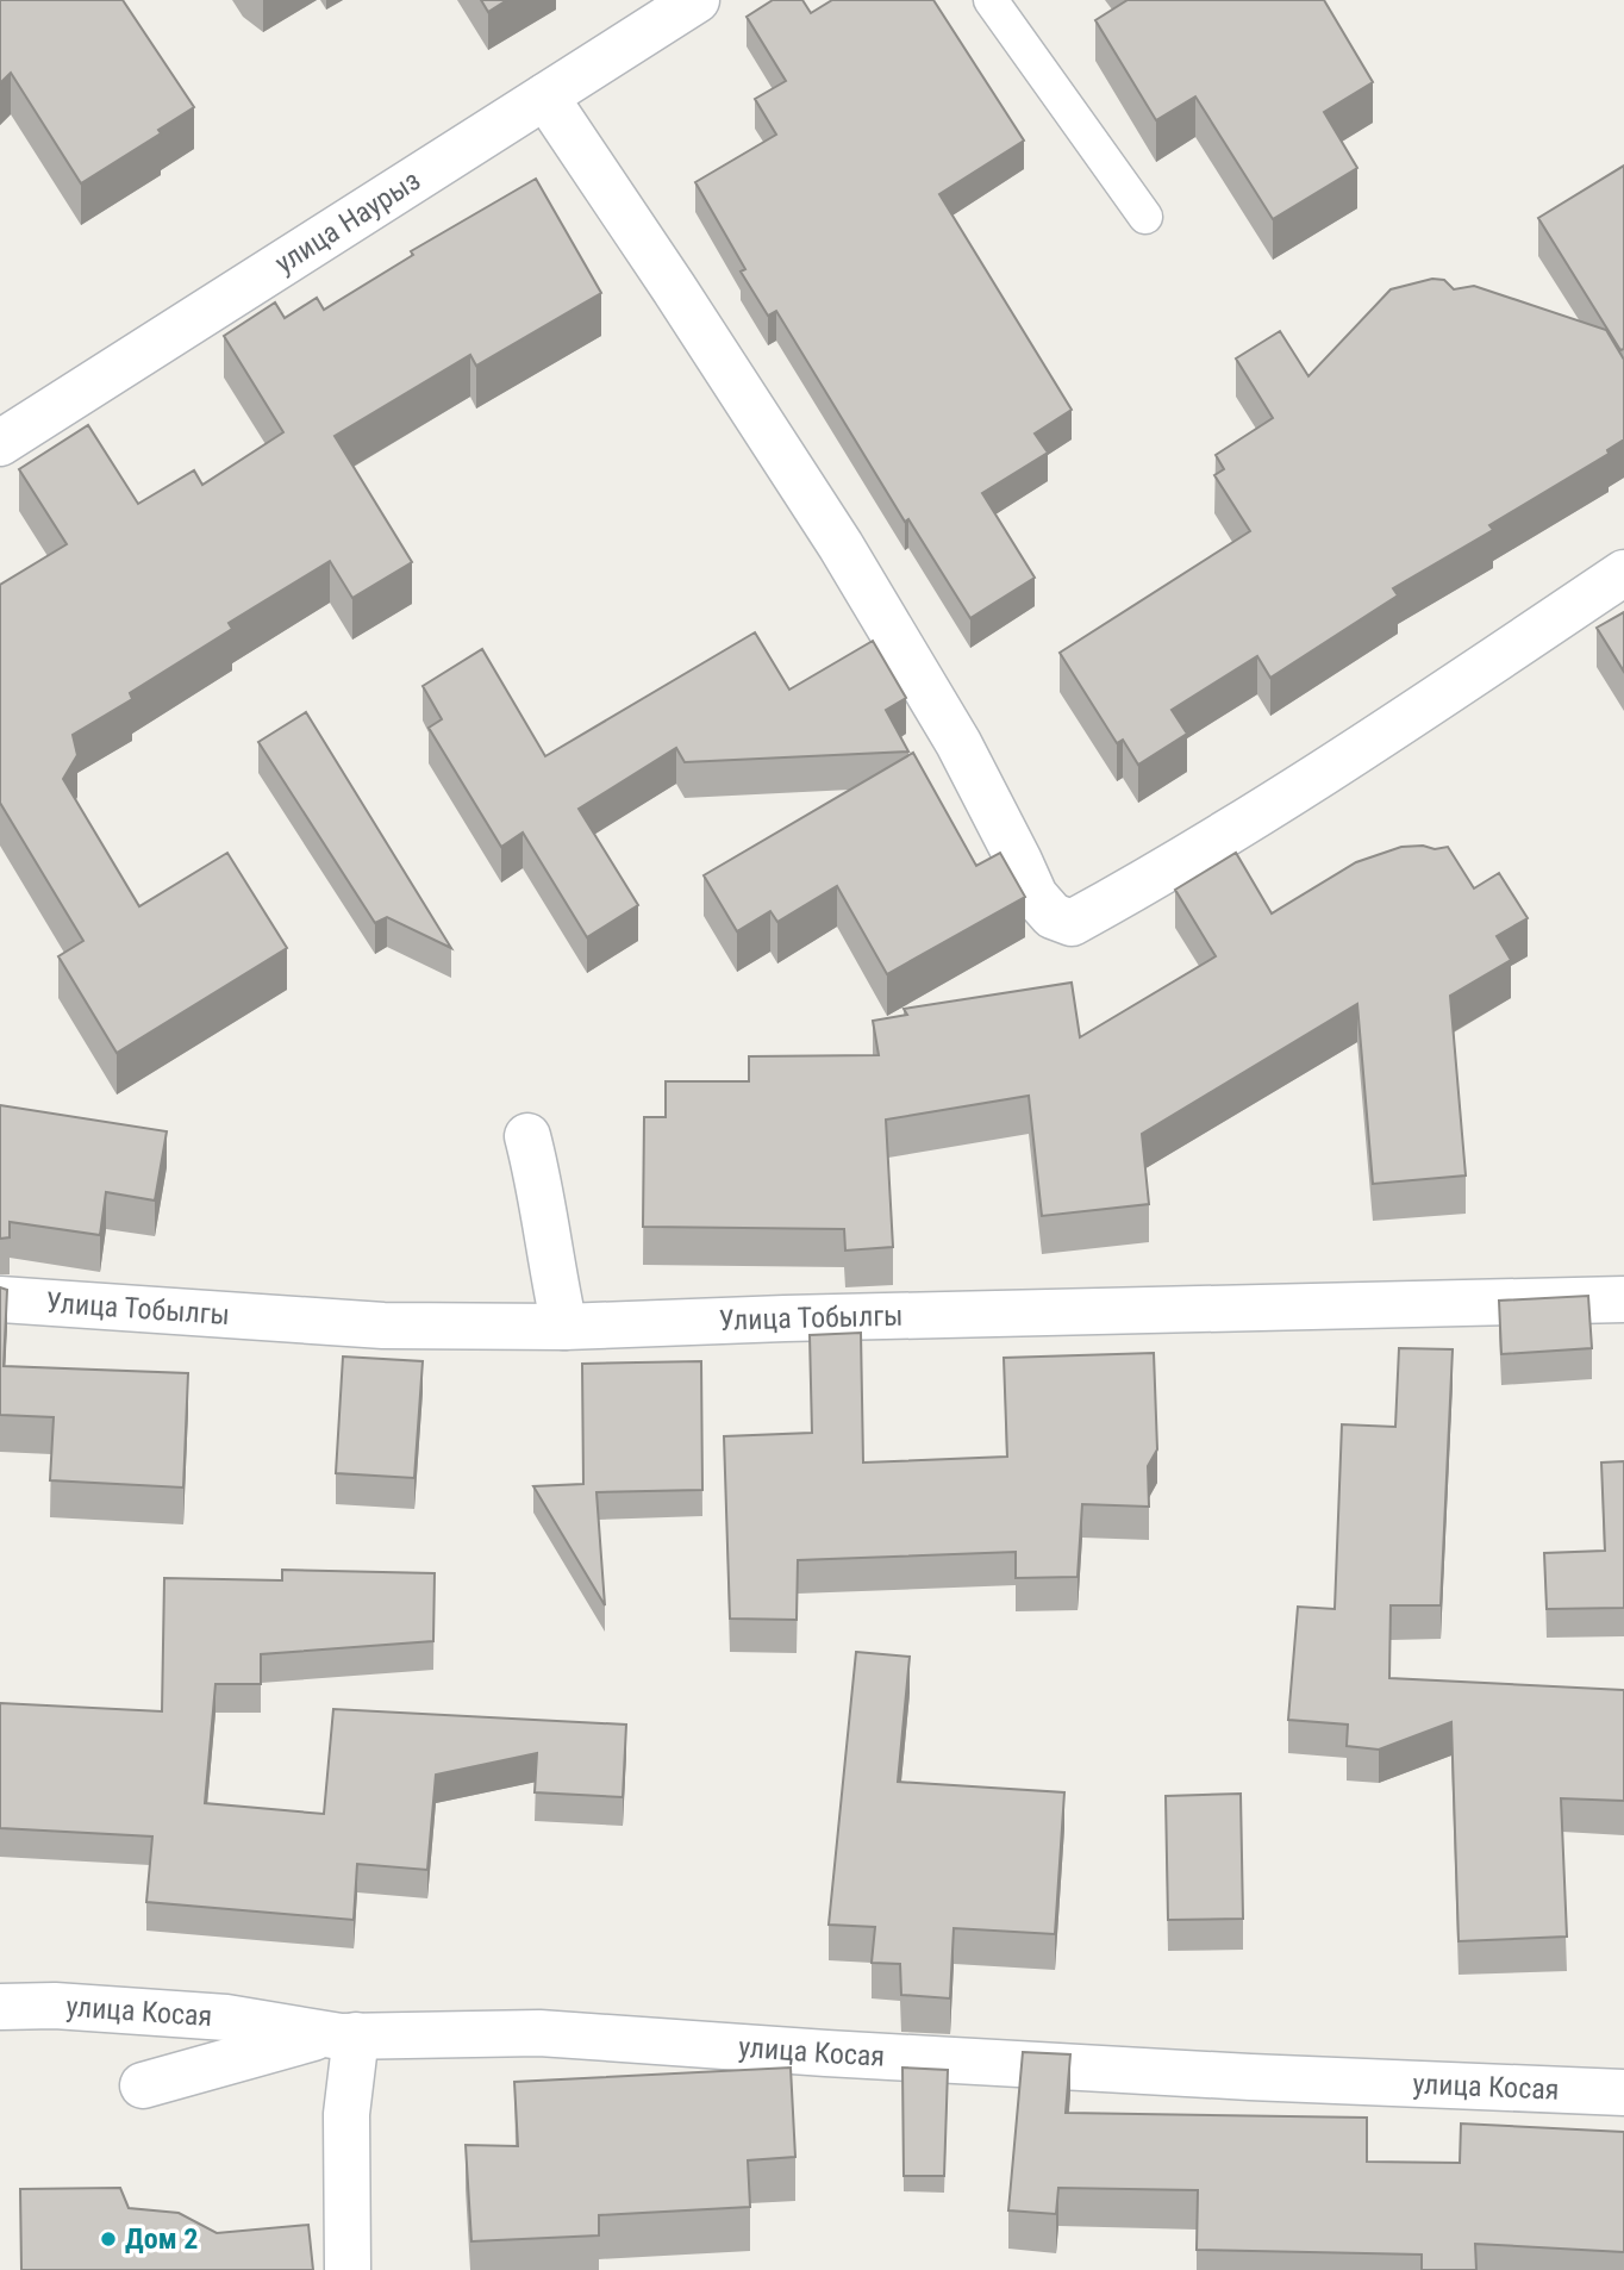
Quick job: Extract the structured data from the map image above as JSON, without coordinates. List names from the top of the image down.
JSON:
{
  "streets": {
    "street": ["улица Наурыз", "Улица Тобылгы", "улица Косая"]
  },
  "places": ["Дом 2"]
}
